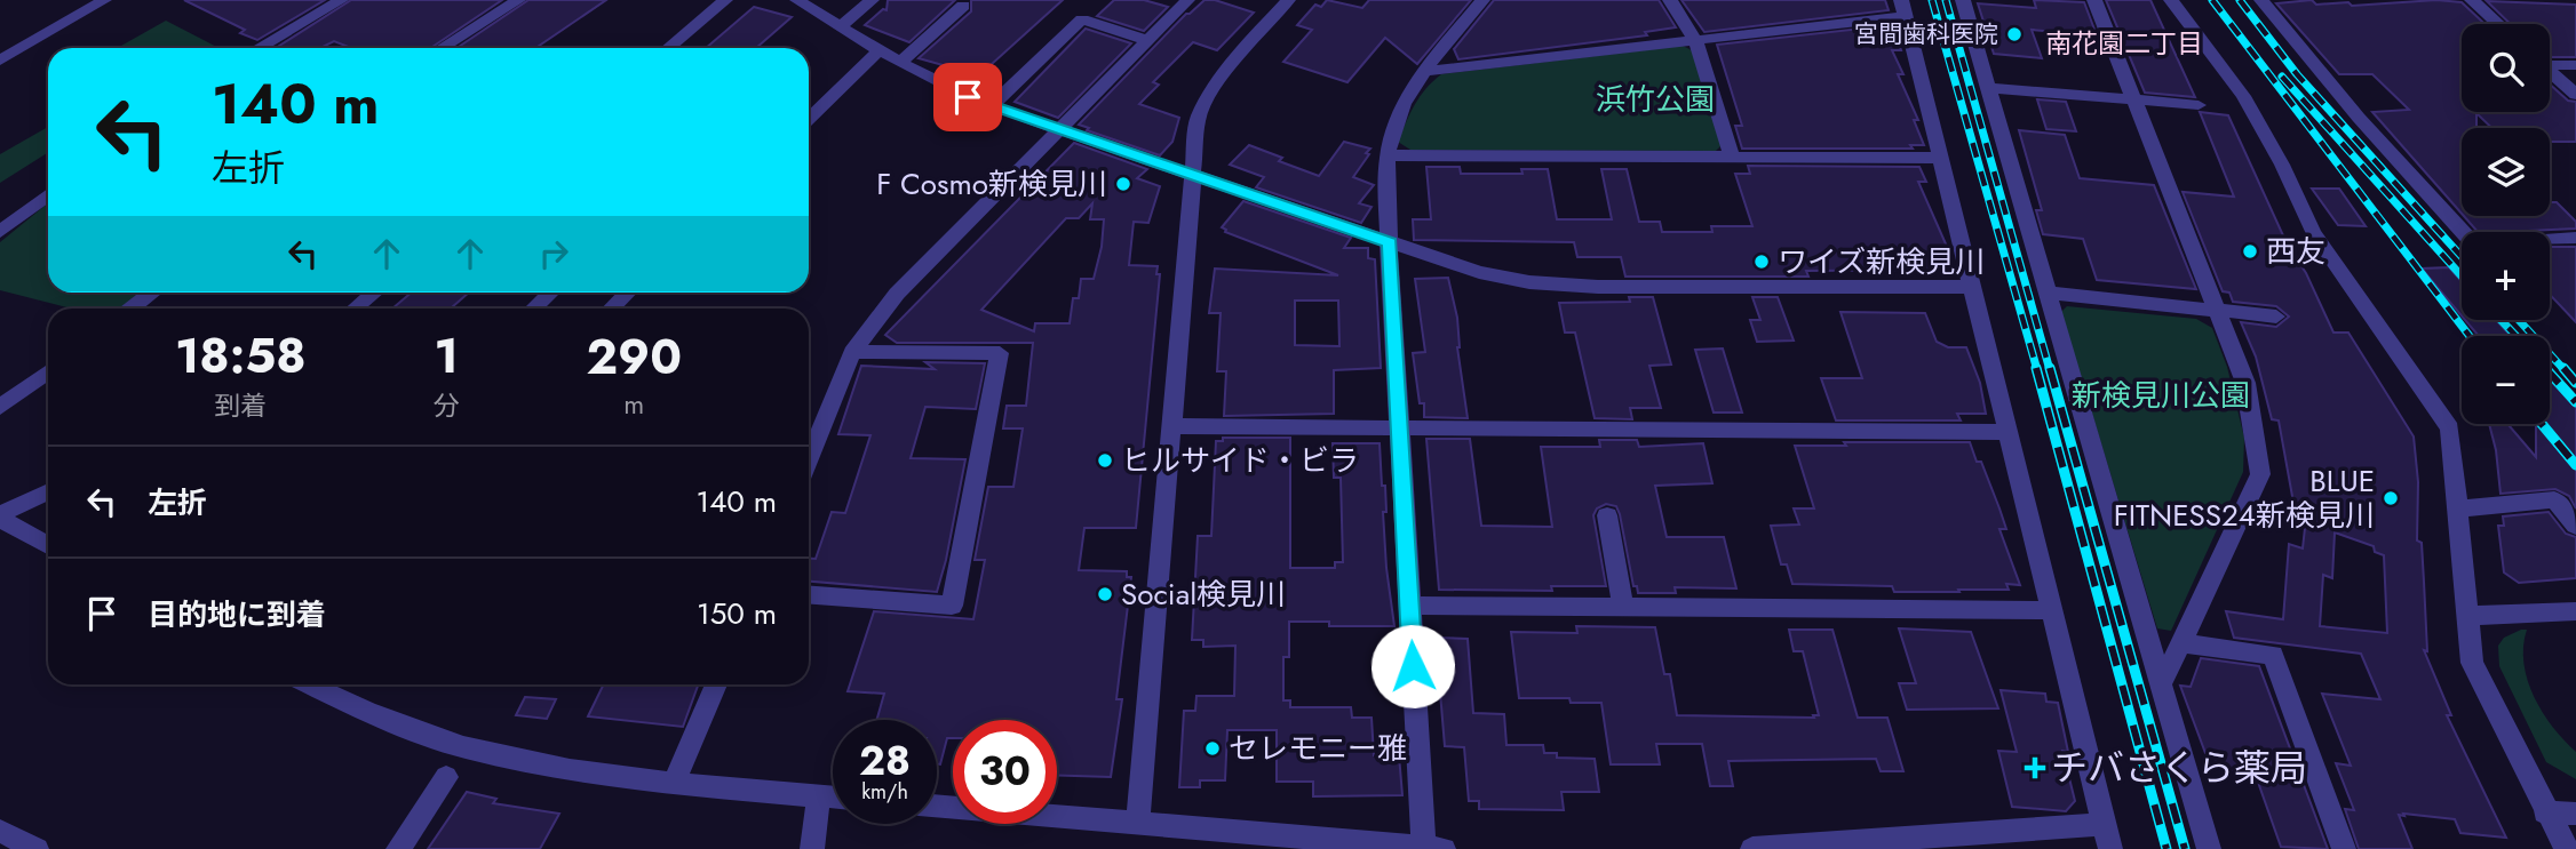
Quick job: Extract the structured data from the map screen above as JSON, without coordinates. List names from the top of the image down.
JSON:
{
  "districts": ["南花園二丁目"],
  "parks": ["浜竹公園", "新検見川公園"],
  "places": {
    "other": [
      "宮間歯科医院",
      "F Cosmo新検見川",
      "西友",
      "ワイズ新検見川",
      "ヒルサイド・ビラ",
      "BLUE FITNESS24新検見川",
      "Social検見川",
      "セレモニー雅"
    ],
    "health": ["チバさくら薬局"]
  },
  "page": {
    "map_buttons": ["+", "−"],
    "turn": ["140 m", "左折"],
    "eta": [
      "18:58",
      "到着",
      "1",
      "分",
      "290",
      "m"
    ],
    "list": [
      {
        "name": "左折",
        "value": "140 m"
      },
      {
        "name": "目的地に到着",
        "value": "150 m"
      }
    ],
    "speed": "28 km/h",
    "limit": "30"
  }
}
